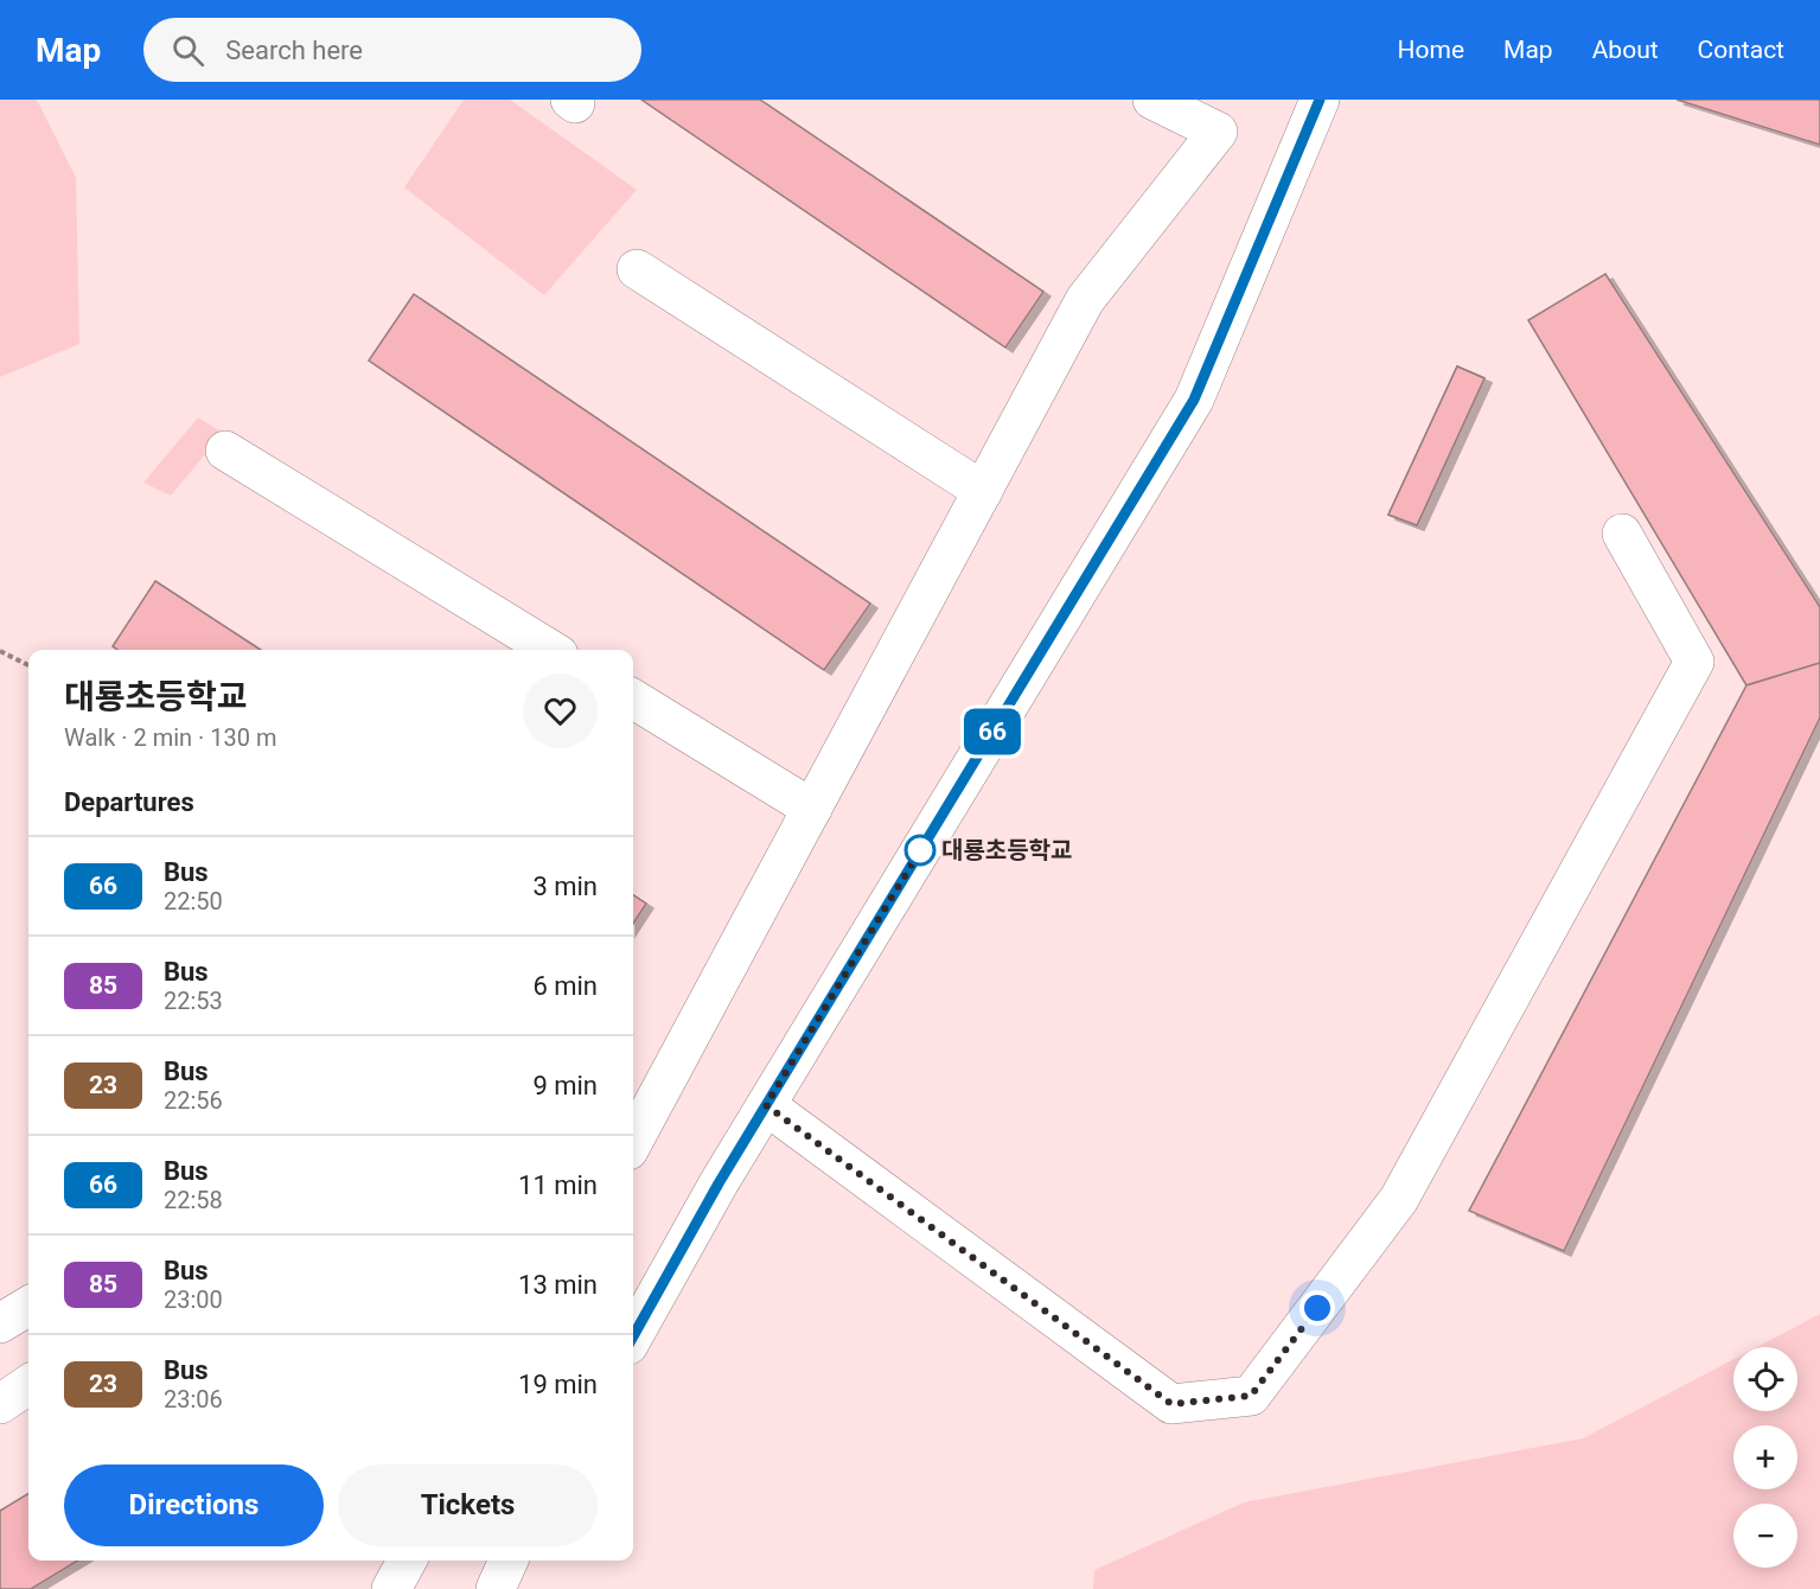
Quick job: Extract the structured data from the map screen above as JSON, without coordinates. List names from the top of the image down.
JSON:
{
  "places": ["대룡초등학교"],
  "lines": ["bus line 66"],
  "page": {
    "header": "Map",
    "search": "Search here",
    "nav": [
      "Home",
      "Map",
      "About",
      "Contact"
    ],
    "on_map": "66",
    "heading": [
      ["대룡초등학교", "Walk · 2 min · 130 m"],
      "Departures"
    ],
    "list": [
      {
        "mark": "66",
        "name": "Bus",
        "note": "22:50",
        "value": "3 min"
      },
      {
        "mark": "85",
        "name": "Bus",
        "note": "22:53",
        "value": "6 min"
      },
      {
        "mark": "23",
        "name": "Bus",
        "note": "22:56",
        "value": "9 min"
      },
      {
        "mark": "66",
        "name": "Bus",
        "note": "22:58",
        "value": "11 min"
      },
      {
        "mark": "85",
        "name": "Bus",
        "note": "23:00",
        "value": "13 min"
      },
      {
        "mark": "23",
        "name": "Bus",
        "note": "23:06",
        "value": "19 min"
      }
    ],
    "map_buttons": ["+", "−"],
    "buttons": ["Directions", "Tickets"]
  }
}
